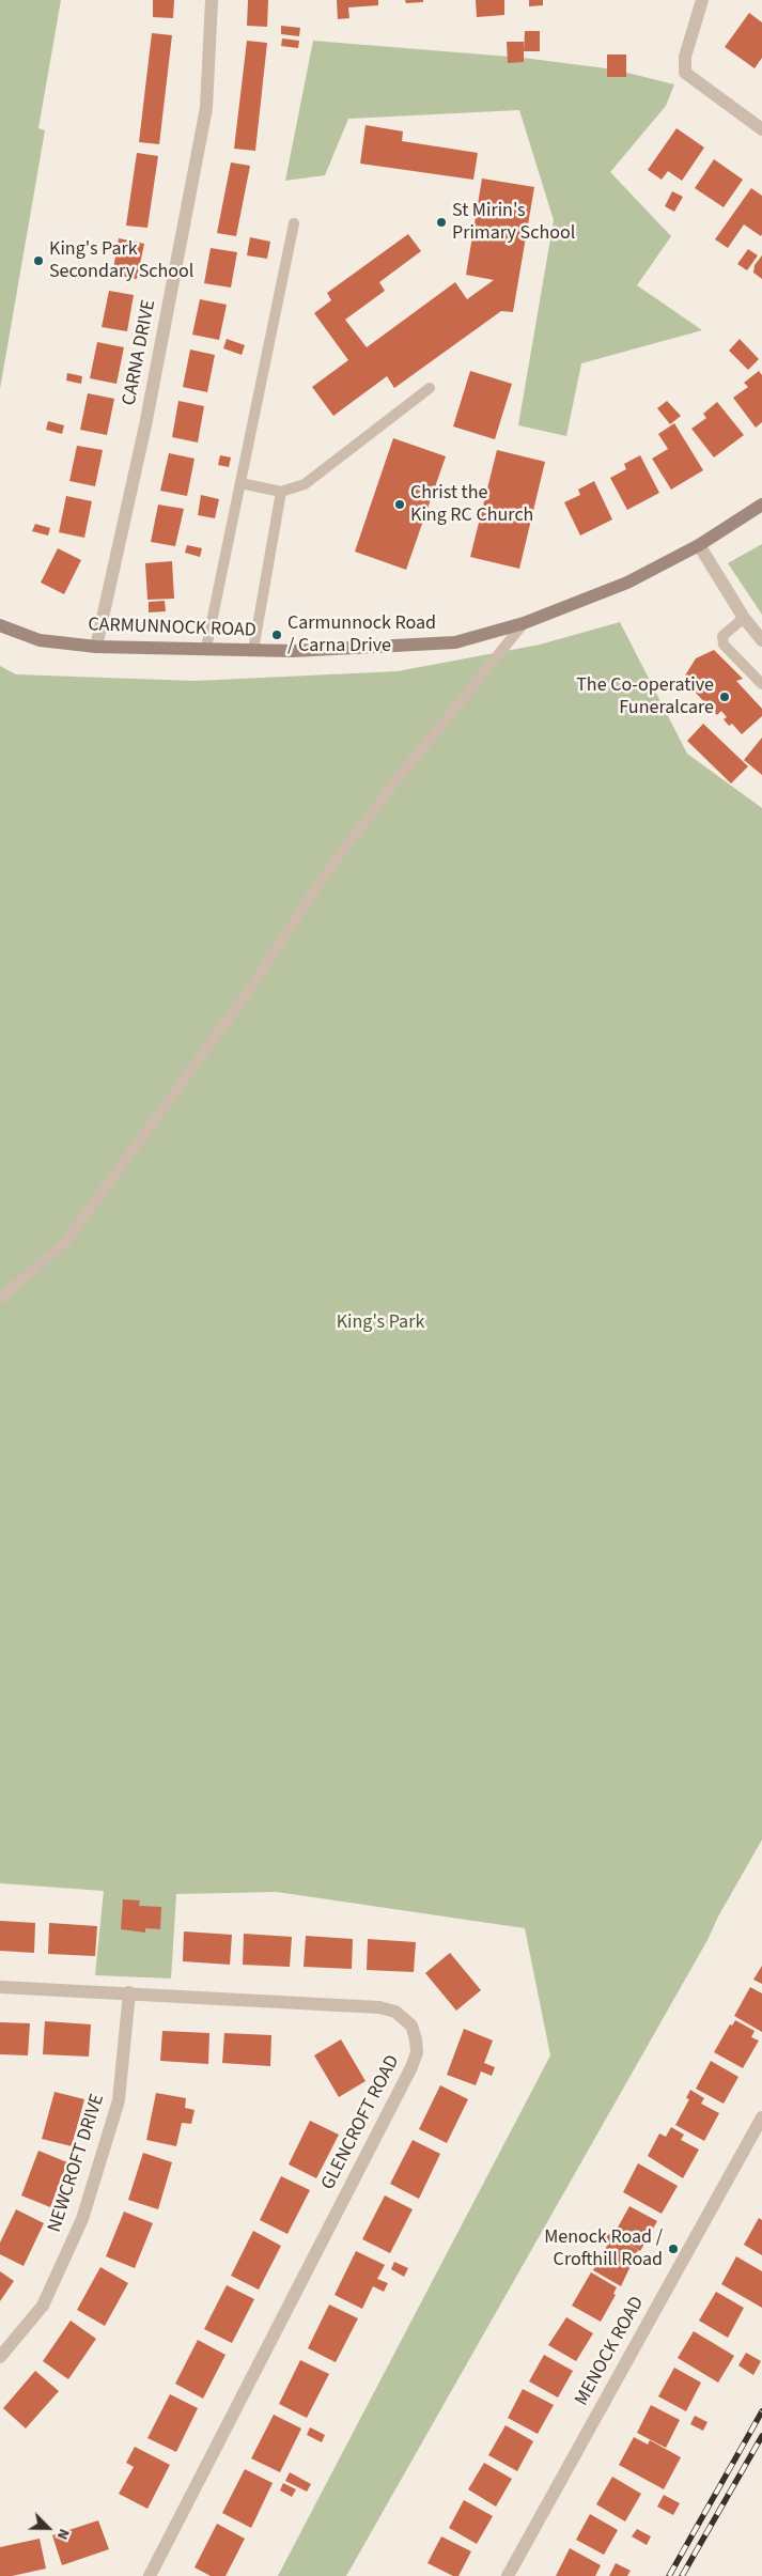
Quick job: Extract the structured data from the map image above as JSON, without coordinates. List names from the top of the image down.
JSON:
{
  "streets": {
    "main road": ["CARMUNNOCK ROAD"],
    "street": [
      "CARNA DRIVE",
      "GLENCROFT ROAD",
      "NEWCROFT DRIVE",
      "MENOCK ROAD"
    ]
  },
  "crossings": [
    ["CARNA DRIVE", "CARMUNNOCK ROAD"],
    ["GLENCROFT ROAD", "NEWCROFT DRIVE"]
  ],
  "parks": ["King's Park"],
  "places": [
    "St Mirin's Primary School",
    "King's Park Secondary School",
    "Christ the King RC Church",
    "Carmunnock Road / Carna Drive",
    "The Co-operative Funeralcare",
    "Menock Road / Crofthill Road"
  ],
  "north": "bottom right"
}
